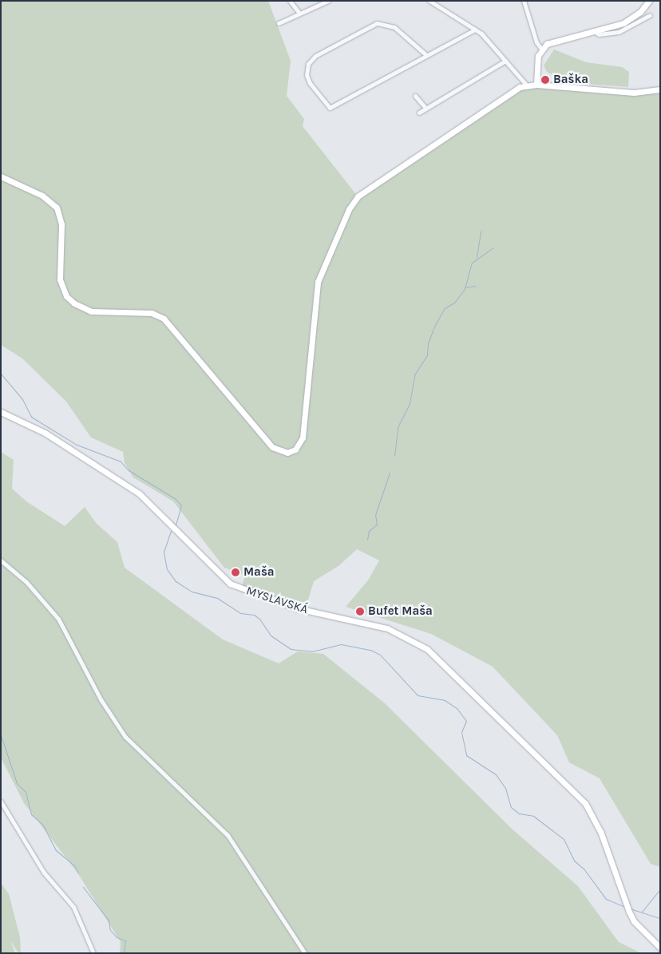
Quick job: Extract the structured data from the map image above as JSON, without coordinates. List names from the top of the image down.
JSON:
{
  "streets": {
    "street": ["MYSLAVSKÁ"]
  },
  "places": ["Baška", "Maša", "Bufet Maša"]
}
